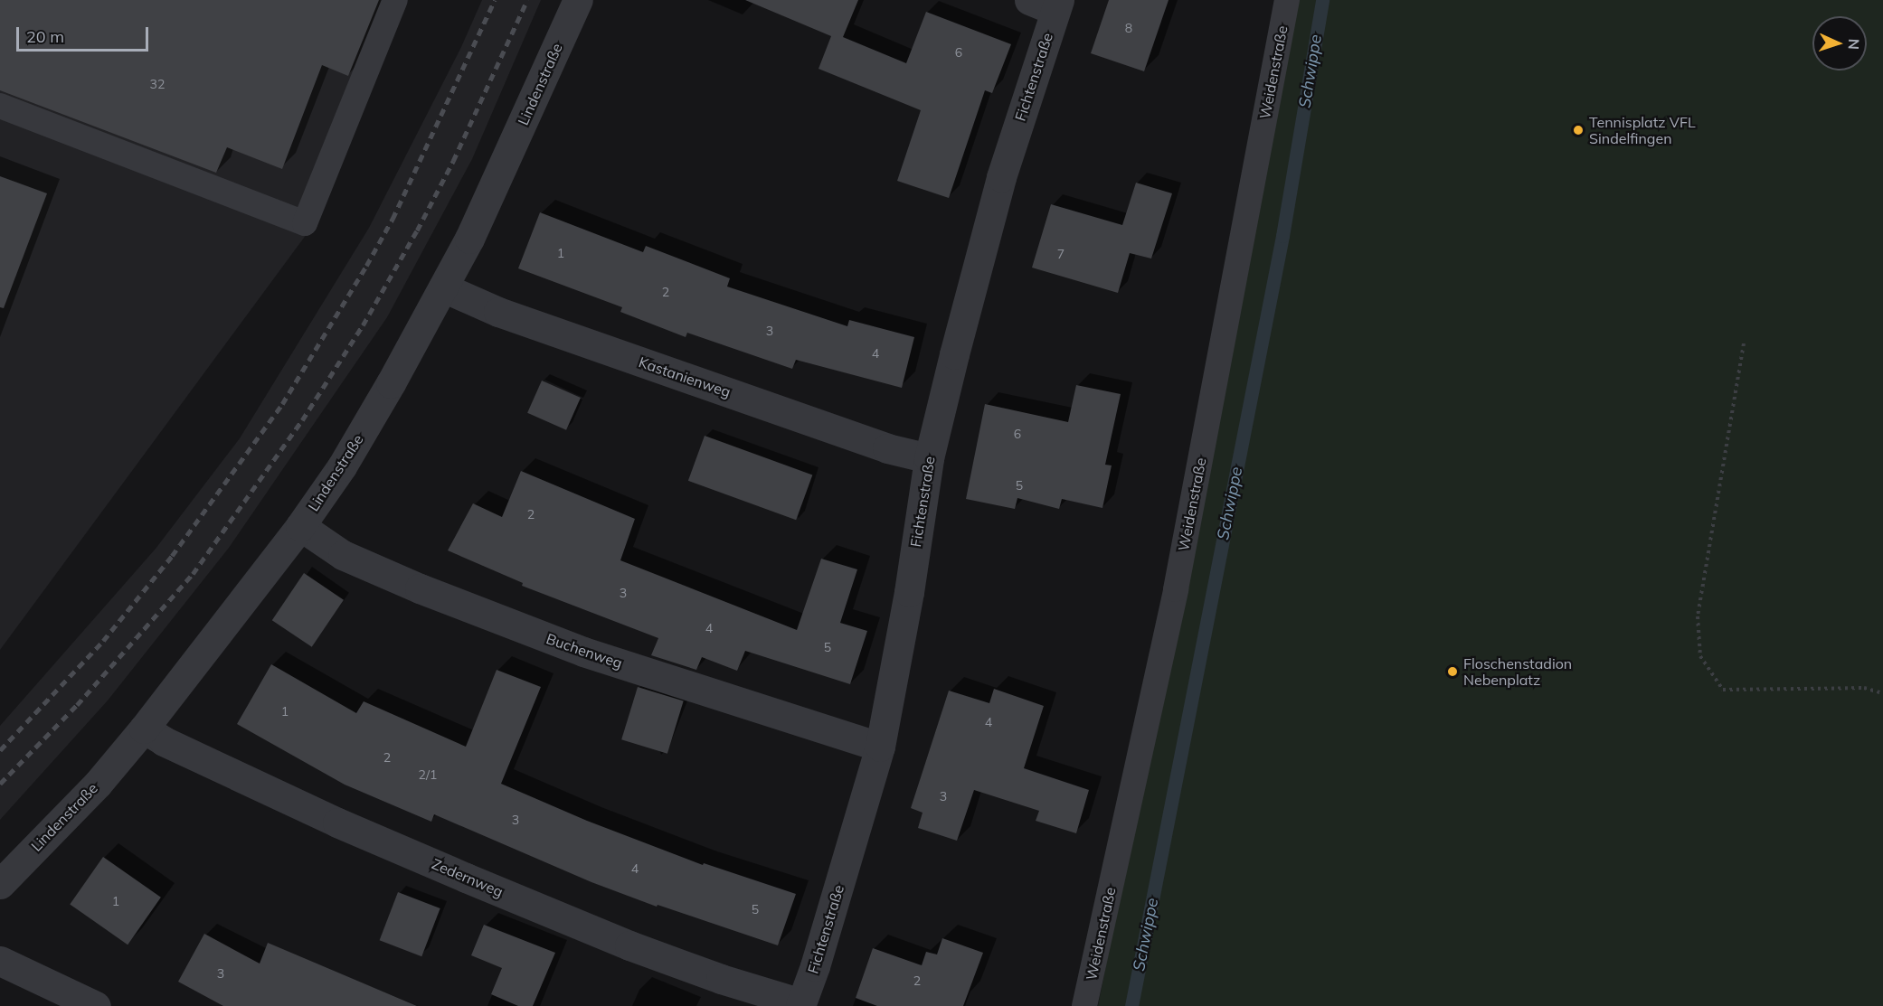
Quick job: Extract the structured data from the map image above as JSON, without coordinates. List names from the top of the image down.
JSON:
{
  "streets": {
    "street": [
      "Fichtenstraße",
      "Lindenstraße",
      "Kastanienweg",
      "Buchenweg",
      "Zedernweg"
    ],
    "lane": ["Weidenstraße"]
  },
  "crossings": [
    ["Fichtenstraße", "Kastanienweg"],
    ["Fichtenstraße", "Buchenweg"],
    ["Fichtenstraße", "Zedernweg"],
    ["Lindenstraße", "Kastanienweg"],
    ["Lindenstraße", "Buchenweg"],
    ["Lindenstraße", "Zedernweg"]
  ],
  "water": ["Schwippe"],
  "places": ["Tennisplatz VFL Sindelfingen", "Floschenstadion Nebenplatz"],
  "house_numbers": [
    "8",
    "6",
    "32",
    "1",
    "7",
    "2",
    "3",
    "4",
    "6",
    "5",
    "2",
    "3",
    "4",
    "5",
    "1",
    "4",
    "2",
    "2/1",
    "3",
    "3",
    "4",
    "1",
    "5",
    "3",
    "2"
  ],
  "scale_bar": "20 m",
  "north": "right"
}
